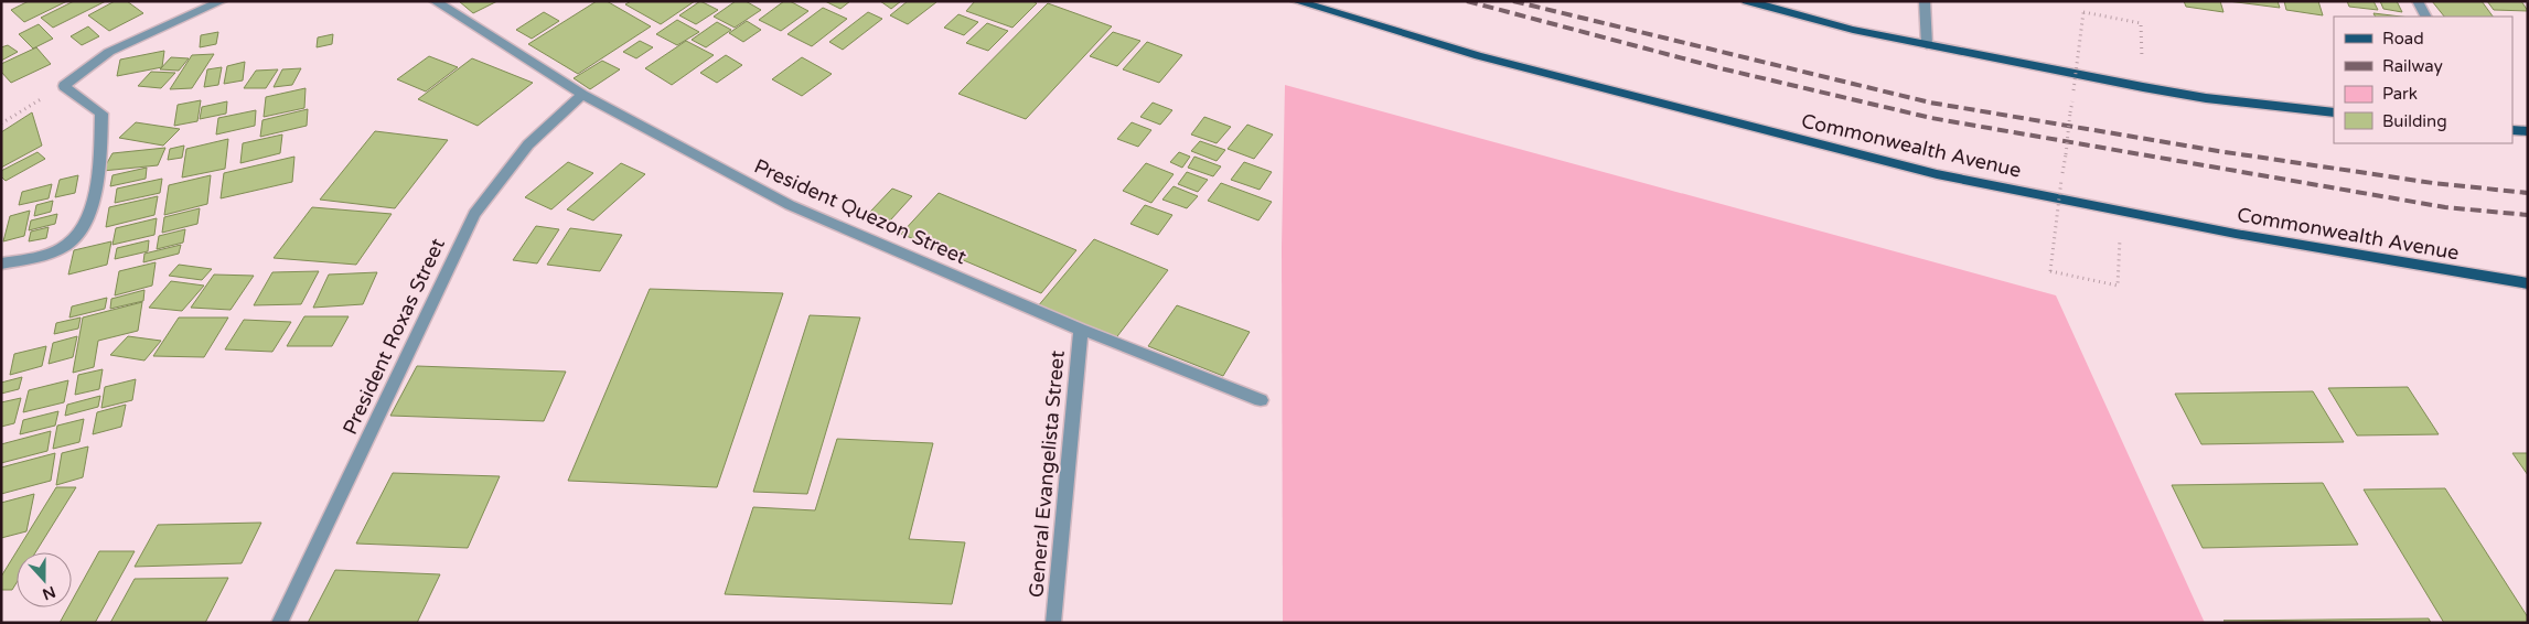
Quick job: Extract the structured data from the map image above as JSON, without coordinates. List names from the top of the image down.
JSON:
{
  "streets": {
    "main road": ["Commonwealth Avenue"],
    "street": ["President Quezon Street", "President Roxas Street", "General Evangelista Street"]
  },
  "crossings": [
    ["President Quezon Street", "President Roxas Street"],
    ["President Quezon Street", "General Evangelista Street"]
  ],
  "legend": [
    "Road",
    "Railway",
    "Park",
    "Building"
  ],
  "north": "bottom"
}
